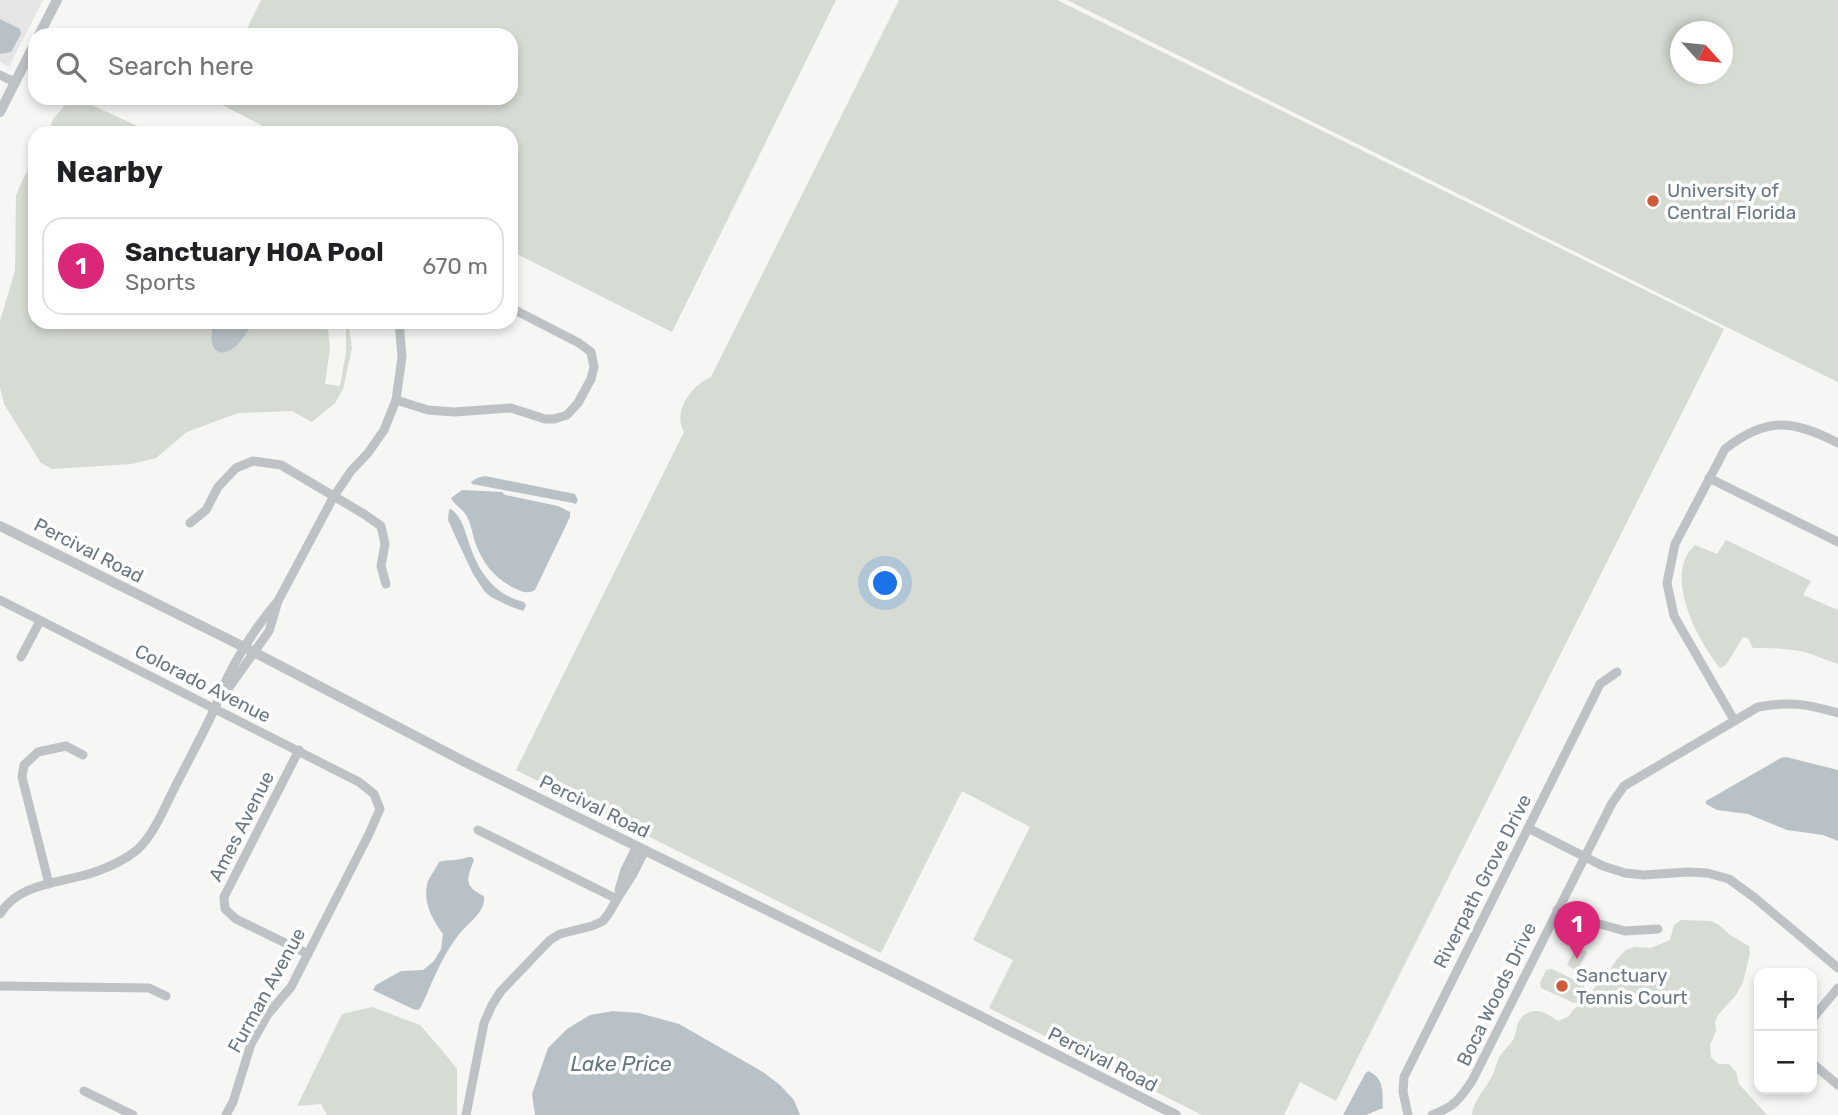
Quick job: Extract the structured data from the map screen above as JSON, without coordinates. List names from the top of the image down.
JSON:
{
  "streets": {
    "street": [
      "Percival Road",
      "Colorado Avenue",
      "Ames Avenue",
      "Riverpath Grove Drive",
      "Furman Avenue",
      "Boca Woods Drive"
    ]
  },
  "crossings": [
    ["Colorado Avenue", "Ames Avenue"],
    ["Colorado Avenue", "Furman Avenue"],
    ["Ames Avenue", "Furman Avenue"]
  ],
  "water": ["Lake Price"],
  "places": ["University of Central Florida", "Sanctuary Tennis Court"],
  "north": "bottom right",
  "page": {
    "search": "Search here",
    "heading": "Nearby",
    "list": [
      {
        "mark": "1",
        "name": "Sanctuary HOA Pool",
        "note": "Sports",
        "value": "670 m"
      }
    ],
    "pins": "1",
    "map_buttons": ["+", "−"]
  }
}
